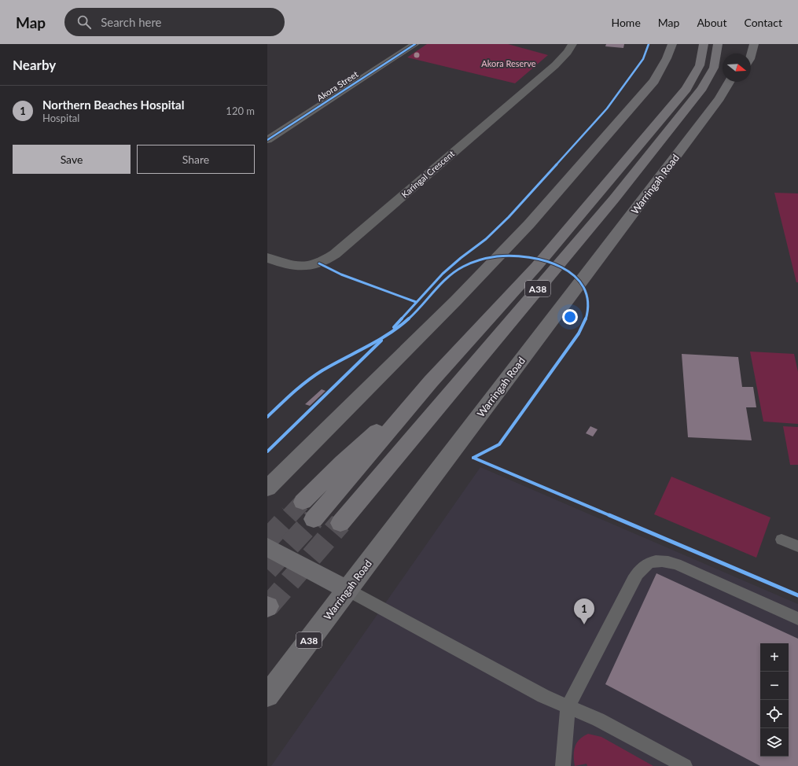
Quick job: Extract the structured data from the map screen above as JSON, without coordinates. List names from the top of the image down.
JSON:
{
  "streets": {
    "highway": ["A38"],
    "main road": ["Warringah Road"],
    "street": ["Akora Street", "Karingal Crescent"]
  },
  "parks": ["Akora Reserve"],
  "north": "right",
  "page": {
    "header": "Map",
    "search": "Search here",
    "nav": [
      "Home",
      "Map",
      "About",
      "Contact"
    ],
    "heading": "Nearby",
    "list": [
      {
        "mark": "1",
        "name": "Northern Beaches Hospital",
        "note": "Hospital",
        "value": "120 m"
      }
    ],
    "buttons": ["Save", "Share"],
    "pins": "1",
    "map_buttons": ["+", "−"]
  }
}
